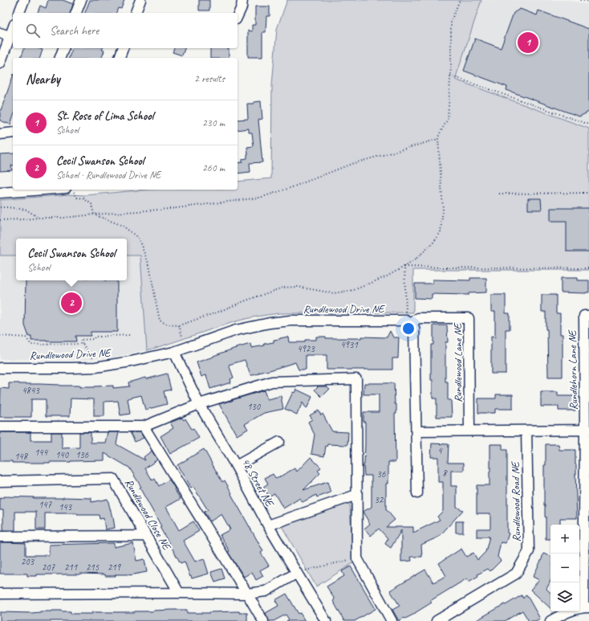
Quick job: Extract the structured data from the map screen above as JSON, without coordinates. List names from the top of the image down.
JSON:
{
  "streets": {
    "street": [
      "Rundlewood Drive NE",
      "Rundlewood Lane NE",
      "Rundlehorn Lane NE",
      "48 Street NE",
      "Rundlewood Road NE",
      "Rundlewood Close NE"
    ]
  },
  "crossings": [
    ["Rundlewood Drive NE", "Rundlewood Lane NE"],
    ["Rundlewood Drive NE", "48 Street NE"]
  ],
  "house_numbers": [
    "4931",
    "4923",
    "4843",
    "130",
    "4",
    "144",
    "140",
    "136",
    "148",
    "8",
    "36",
    "32",
    "147",
    "143",
    "203",
    "207",
    "211",
    "215",
    "219"
  ],
  "page": {
    "search": "Search here",
    "pins": ["1", "2"],
    "heading": ["Nearby", "2 results"],
    "list": [
      {
        "mark": "1",
        "name": "St. Rose of Lima School",
        "note": "School",
        "value": "230 m"
      },
      {
        "mark": "2",
        "name": "Cecil Swanson School",
        "note": "School · Rundlewood Drive NE",
        "value": "260 m"
      }
    ],
    "popup": ["Cecil Swanson School", "School"],
    "map_buttons": ["+", "−"]
  }
}
